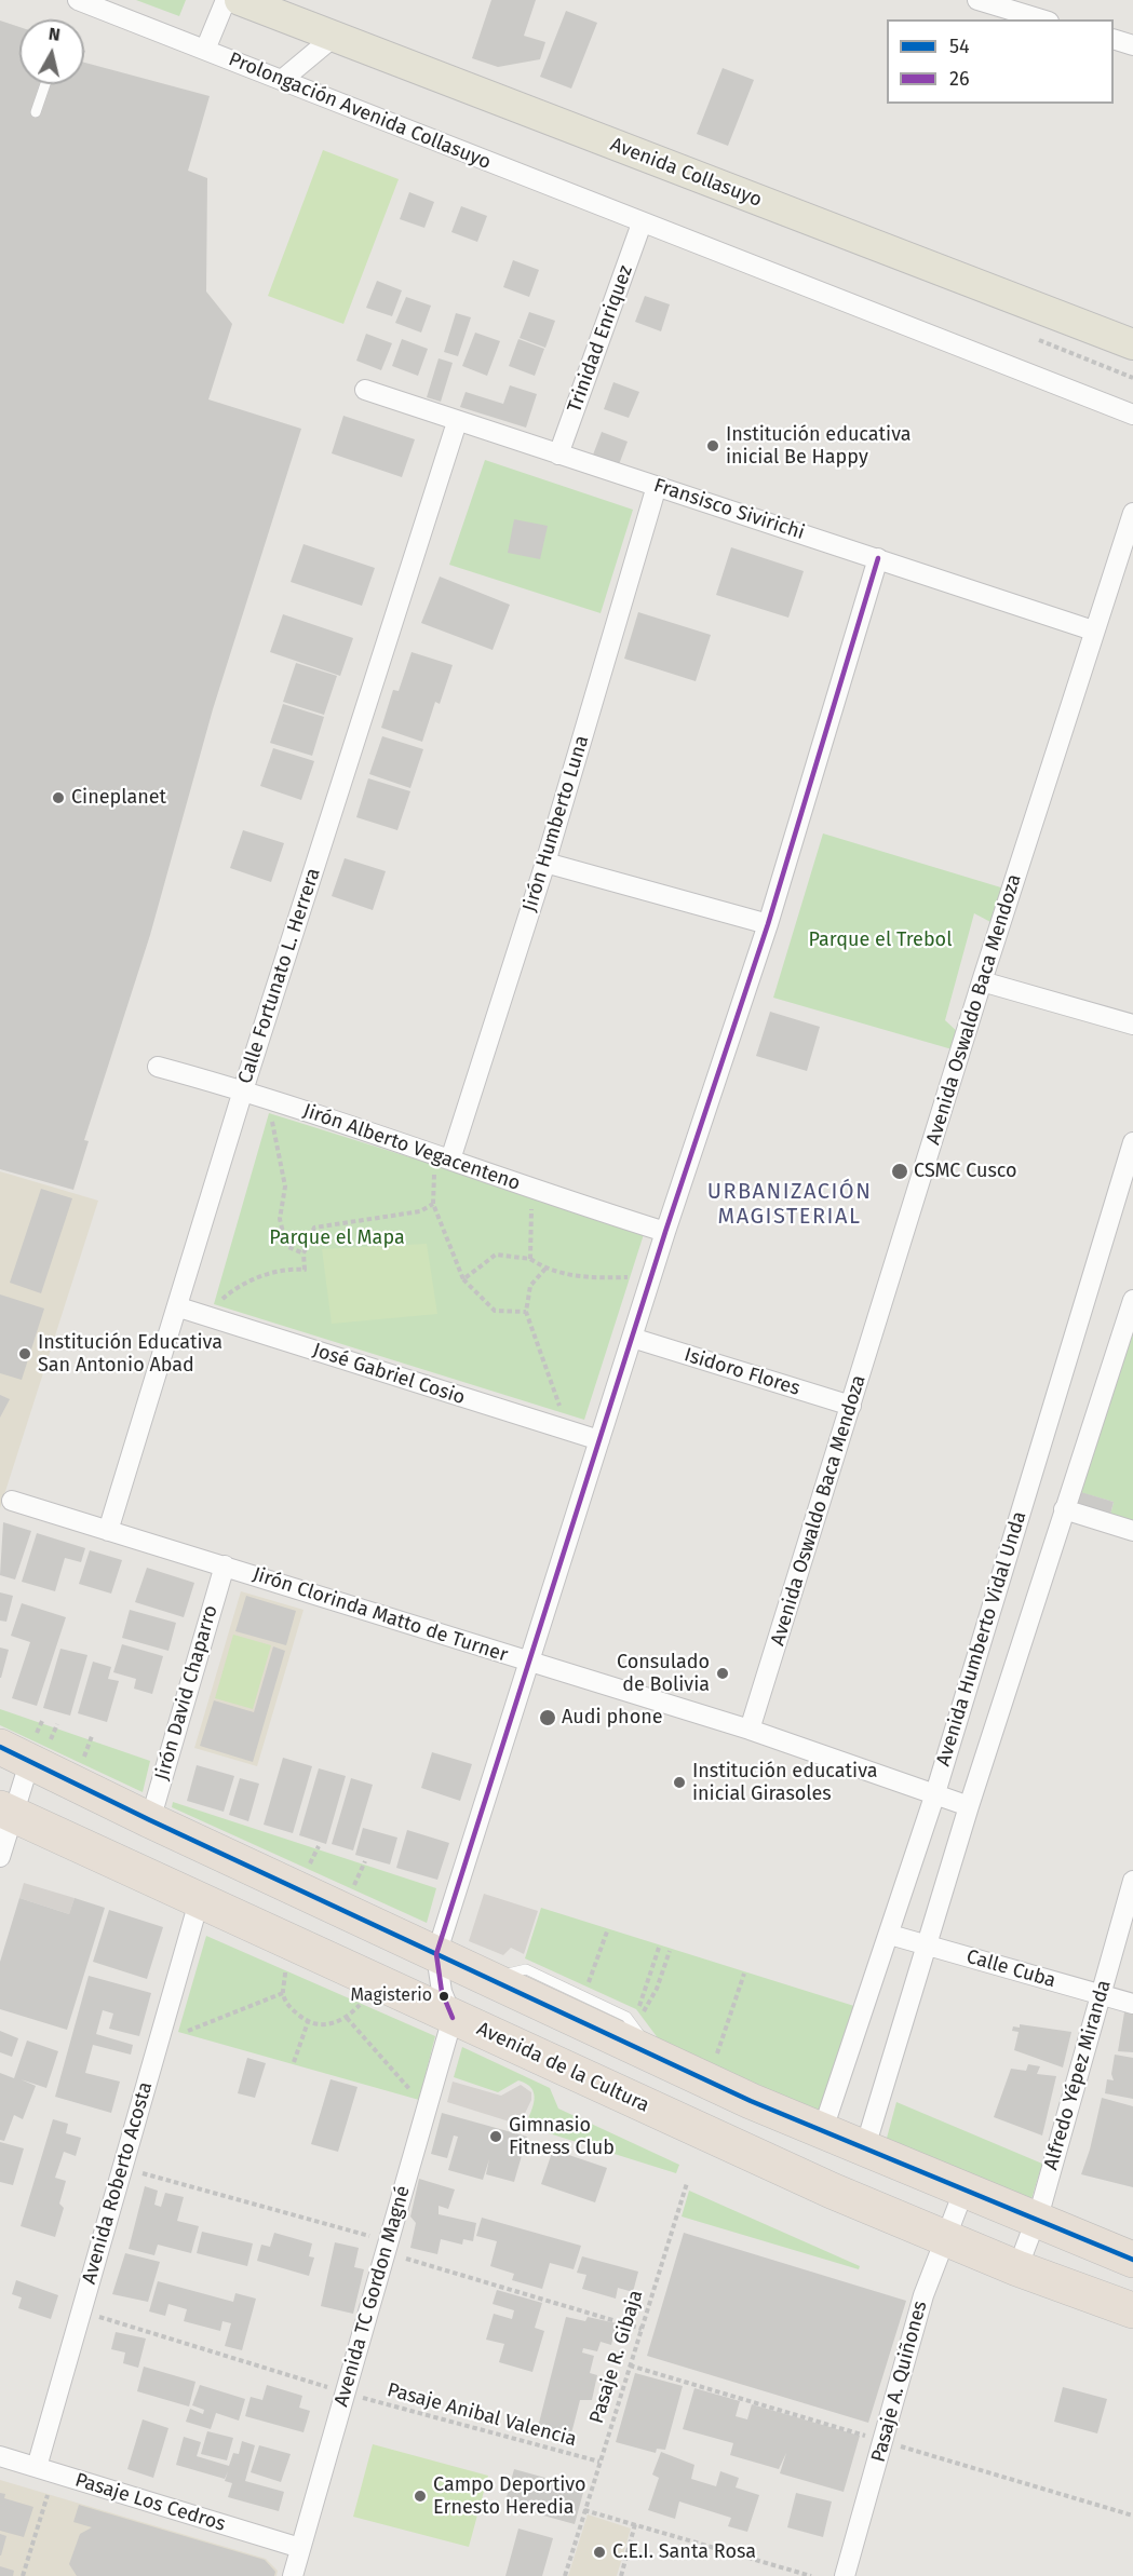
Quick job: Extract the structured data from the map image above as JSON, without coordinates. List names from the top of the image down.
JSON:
{
  "streets": {
    "highway": ["Avenida de la Cultura"],
    "main road": ["Avenida Collasuyo"],
    "street": [
      "Prolongación Avenida Collasuyo",
      "Trinidad Enriquez",
      "Fransisco Sivirichi",
      "Jirón Humberto Luna",
      "Calle Fortunato L. Herrera",
      "Avenida Oswaldo Baca Mendoza",
      "Jirón Alberto Vegacenteno",
      "Isidoro Flores",
      "José Gabriel Cosio",
      "Jirón Clorinda Matto de Turner",
      "Avenida Humberto Vidal Unda",
      "Jirón David Chaparro",
      "Calle Cuba",
      "Alfredo Yépez Miranda",
      "Avenida Roberto Acosta",
      "Avenida TC Gordon Magné",
      "Pasaje A. Quiñones",
      "Pasaje Los Cedros"
    ],
    "path": ["Pasaje R. Gibaja", "Pasaje Anibal Valencia"]
  },
  "crossings": [
    ["Prolongación Avenida Collasuyo", "Trinidad Enriquez"],
    ["Trinidad Enriquez", "Fransisco Sivirichi"],
    ["Fransisco Sivirichi", "Jirón Humberto Luna"],
    ["Fransisco Sivirichi", "Calle Fortunato L. Herrera"],
    ["Fransisco Sivirichi", "Avenida Oswaldo Baca Mendoza"],
    ["Jirón Humberto Luna", "Jirón Alberto Vegacenteno"],
    ["Calle Fortunato L. Herrera", "Jirón Alberto Vegacenteno"],
    ["Calle Fortunato L. Herrera", "José Gabriel Cosio"],
    ["Calle Fortunato L. Herrera", "Jirón Clorinda Matto de Turner"],
    ["Avenida Oswaldo Baca Mendoza", "Isidoro Flores"],
    ["Avenida Oswaldo Baca Mendoza", "Jirón Clorinda Matto de Turner"],
    ["Jirón Clorinda Matto de Turner", "Avenida Humberto Vidal Unda"],
    ["Jirón Clorinda Matto de Turner", "Jirón David Chaparro"],
    ["Avenida Humberto Vidal Unda", "Calle Cuba"],
    ["Calle Cuba", "Alfredo Yépez Miranda"],
    ["Avenida de la Cultura", "Alfredo Yépez Miranda"],
    ["Avenida de la Cultura", "Avenida Roberto Acosta"],
    ["Avenida de la Cultura", "Avenida TC Gordon Magné"],
    ["Avenida de la Cultura", "Pasaje A. Quiñones"],
    ["Avenida Roberto Acosta", "Pasaje Los Cedros"],
    ["Avenida TC Gordon Magné", "Pasaje Anibal Valencia"],
    ["Avenida TC Gordon Magné", "Pasaje Los Cedros"],
    ["Pasaje R. Gibaja", "Pasaje Anibal Valencia"]
  ],
  "districts": ["URBANIZACIÓN MAGISTERIAL"],
  "parks": ["Parque el Trebol", "Parque el Mapa"],
  "places": [
    "Institución educativa inicial Be Happy",
    "Cineplanet",
    "CSMC Cusco",
    "Institución Educativa San Antonio Abad",
    "Consulado de Bolivia",
    "Audi phone",
    "Institución educativa inicial Girasoles",
    "Magisterio",
    "Gimnasio Fitness Club",
    "Campo Deportivo Ernesto Heredia",
    "C.E.I. Santa Rosa"
  ],
  "lines": ["transit line 26", "transit line 54"],
  "legend": ["54", "26"],
  "north": "top"
}
